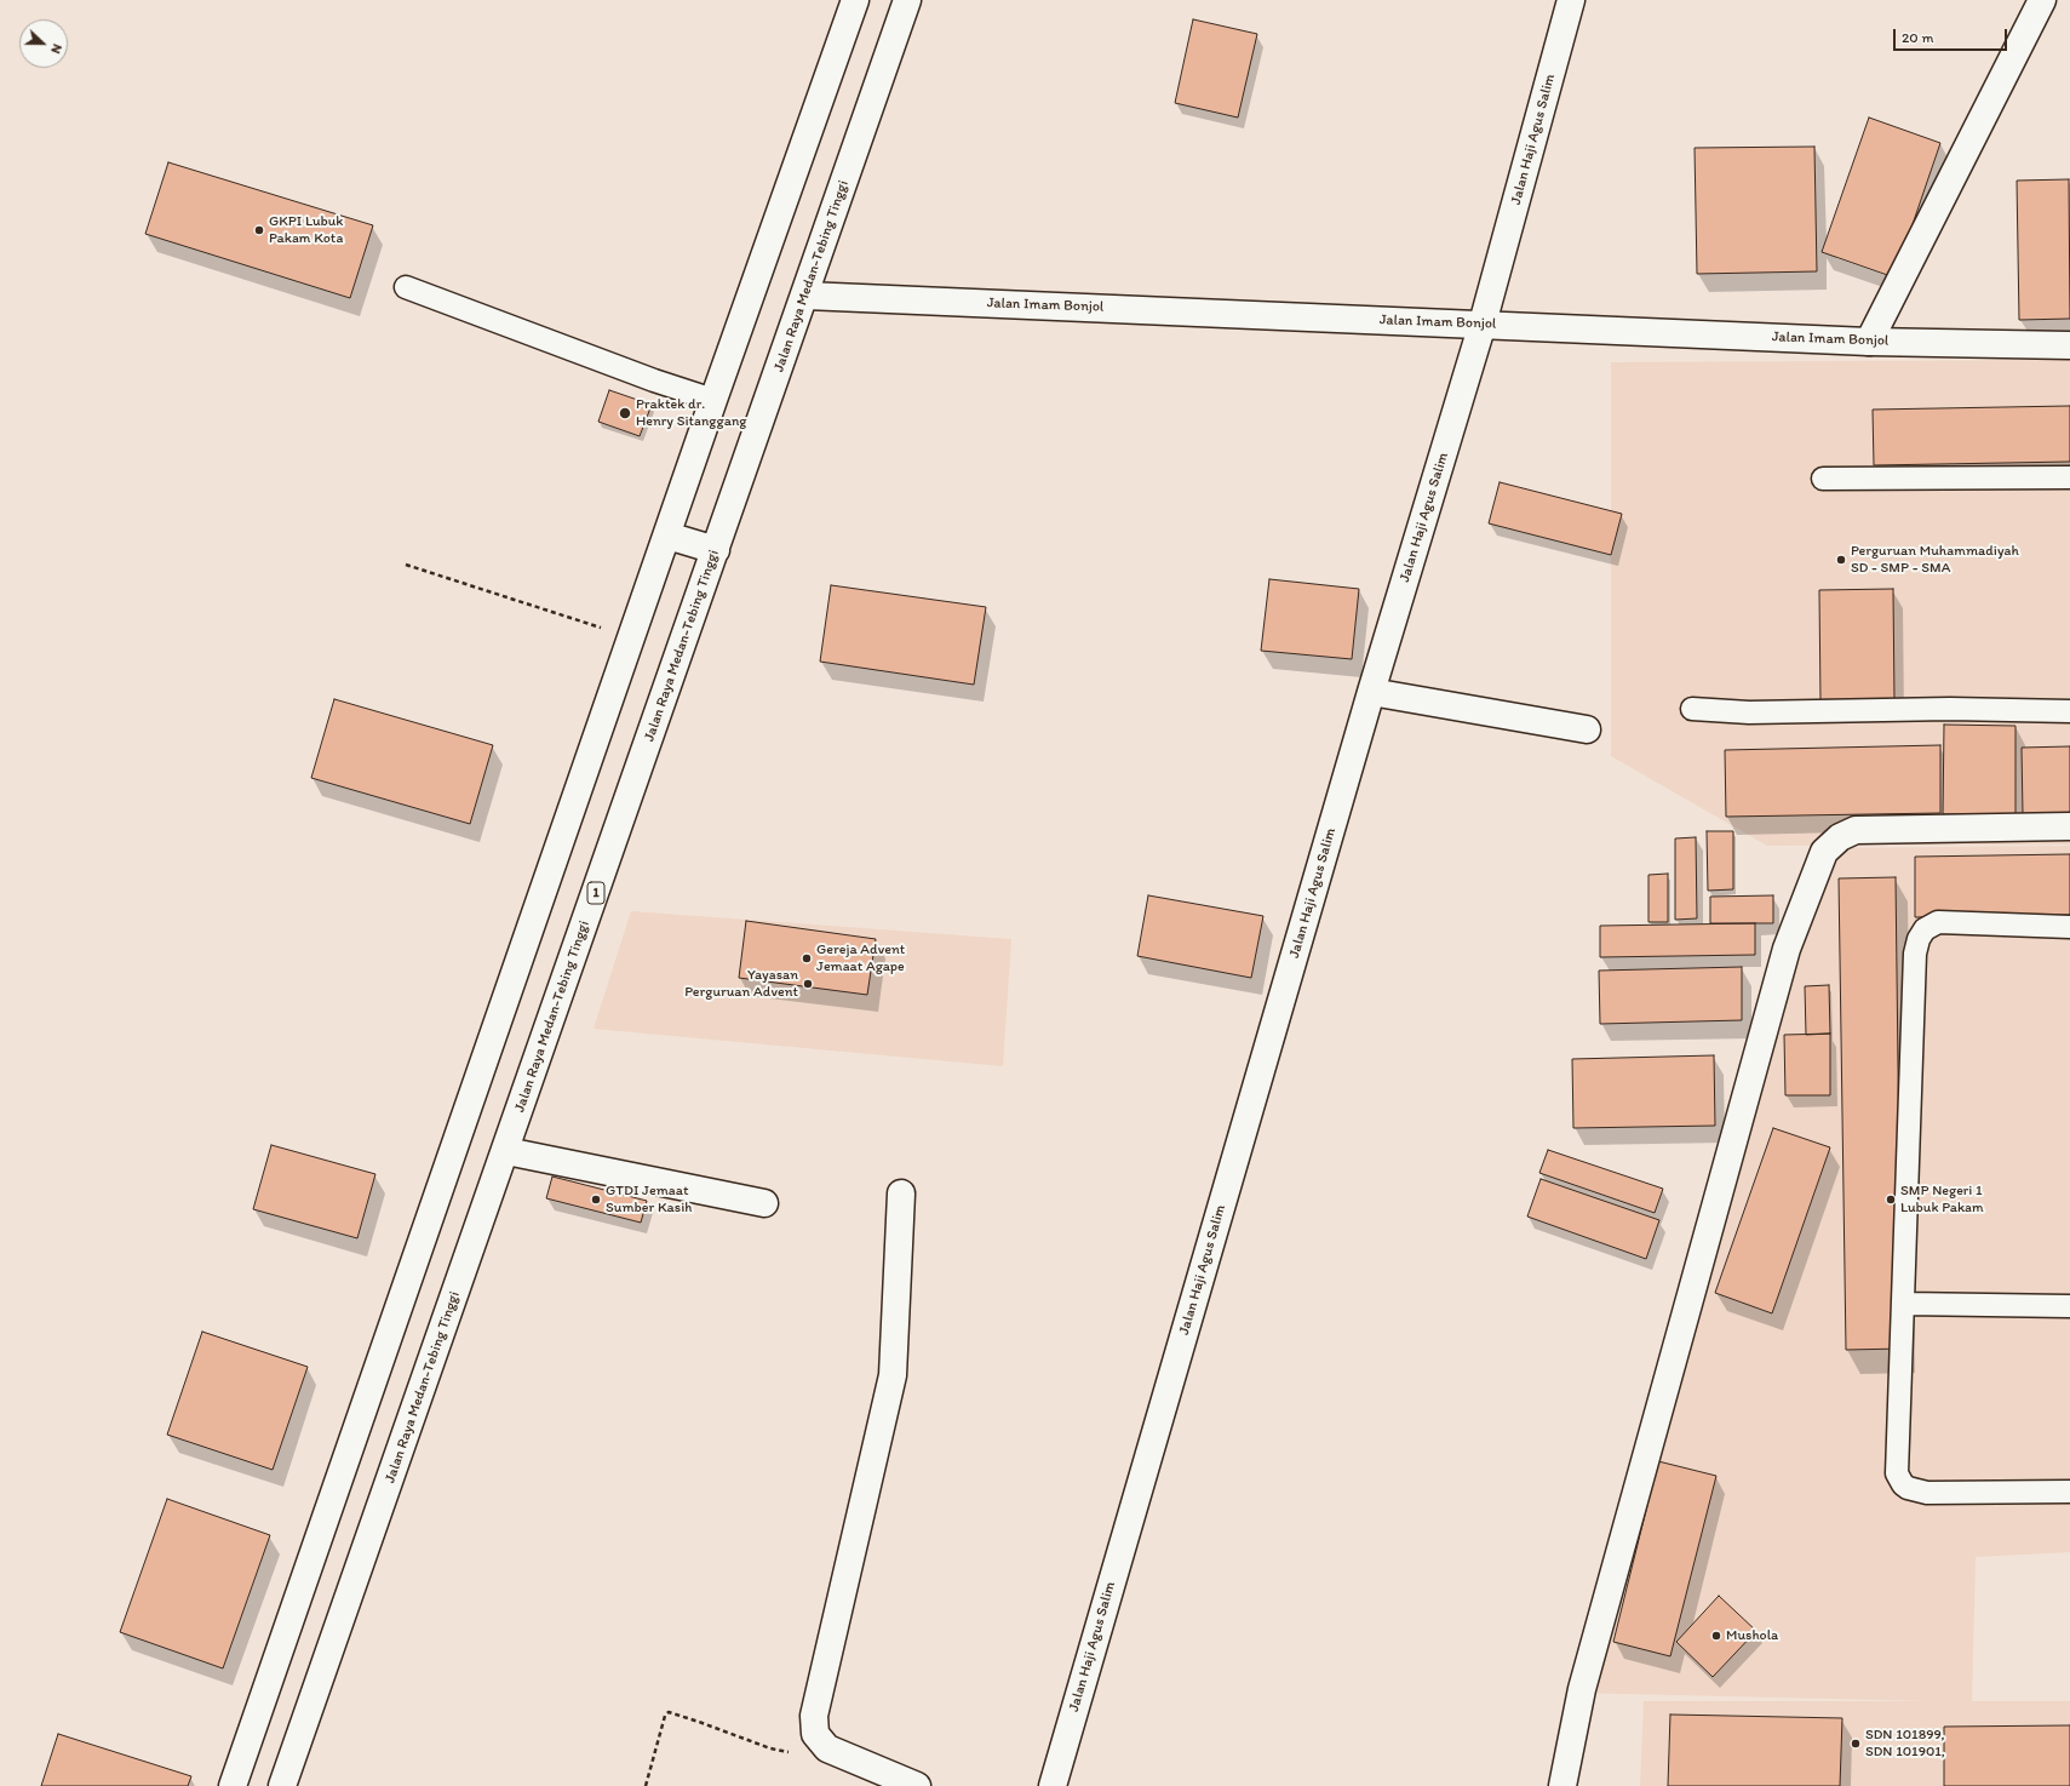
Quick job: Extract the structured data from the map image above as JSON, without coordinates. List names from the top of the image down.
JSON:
{
  "streets": {
    "main road": [
      "Jalan Haji Agus Salim",
      "Jalan Raya Medan-Tebing Tinggi",
      "Jalan Imam Bonjol",
      "1"
    ]
  },
  "crossings": [
    ["Jalan Haji Agus Salim", "Jalan Imam Bonjol"],
    ["Jalan Raya Medan-Tebing Tinggi", "Jalan Imam Bonjol"]
  ],
  "places": [
    "GKPI Lubuk Pakam Kota",
    "Praktek dr. Henry Sitanggang",
    "Perguruan Muhammadiyah SD - SMP - SMA",
    "Gereja Advent Jemaat Agape",
    "Yayasan Perguruan Advent",
    "GTDI Jemaat Sumber Kasih",
    "SMP Negeri 1 Lubuk Pakam",
    "Mushola",
    "SDN 101899, SDN 101901,"
  ],
  "scale_bar": "20 m",
  "north": "right"
}
